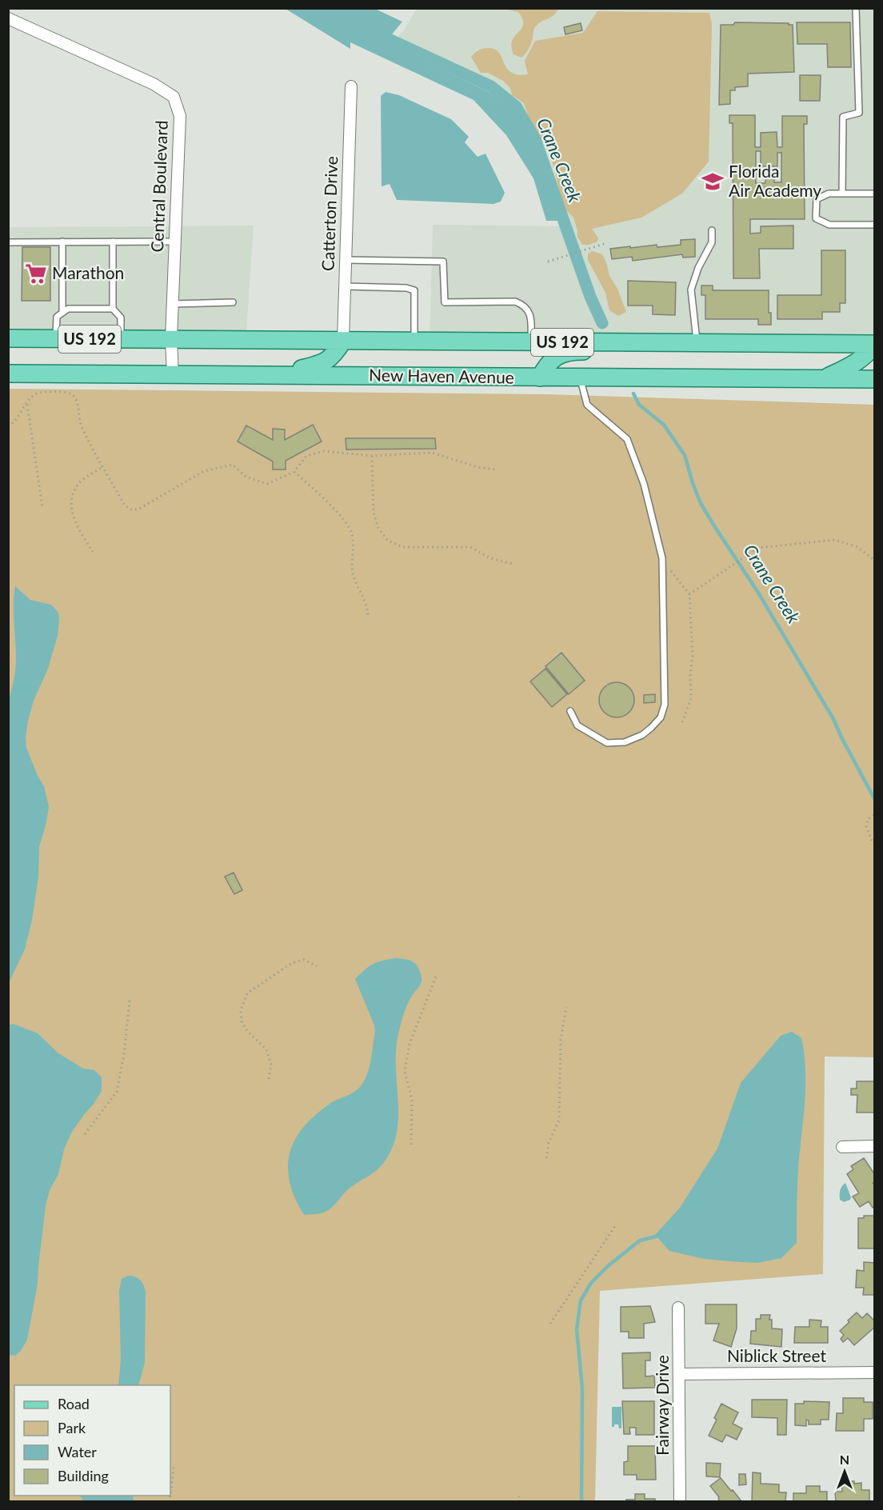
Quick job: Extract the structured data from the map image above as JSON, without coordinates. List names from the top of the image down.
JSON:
{
  "streets": {
    "main road": ["US 192", "New Haven Avenue"],
    "street": [
      "Central Boulevard",
      "Catterton Drive",
      "Niblick Street",
      "Fairway Drive"
    ]
  },
  "crossings": [
    ["Central Boulevard", "New Haven Avenue"],
    ["Catterton Drive", "New Haven Avenue"],
    ["Niblick Street", "Fairway Drive"]
  ],
  "water": ["Crane Creek"],
  "places": {
    "school or university": ["Florida Air Academy"],
    "supermarket": ["Marathon"]
  },
  "legend": [
    "Road",
    "Park",
    "Water",
    "Building"
  ],
  "north": "top"
}
